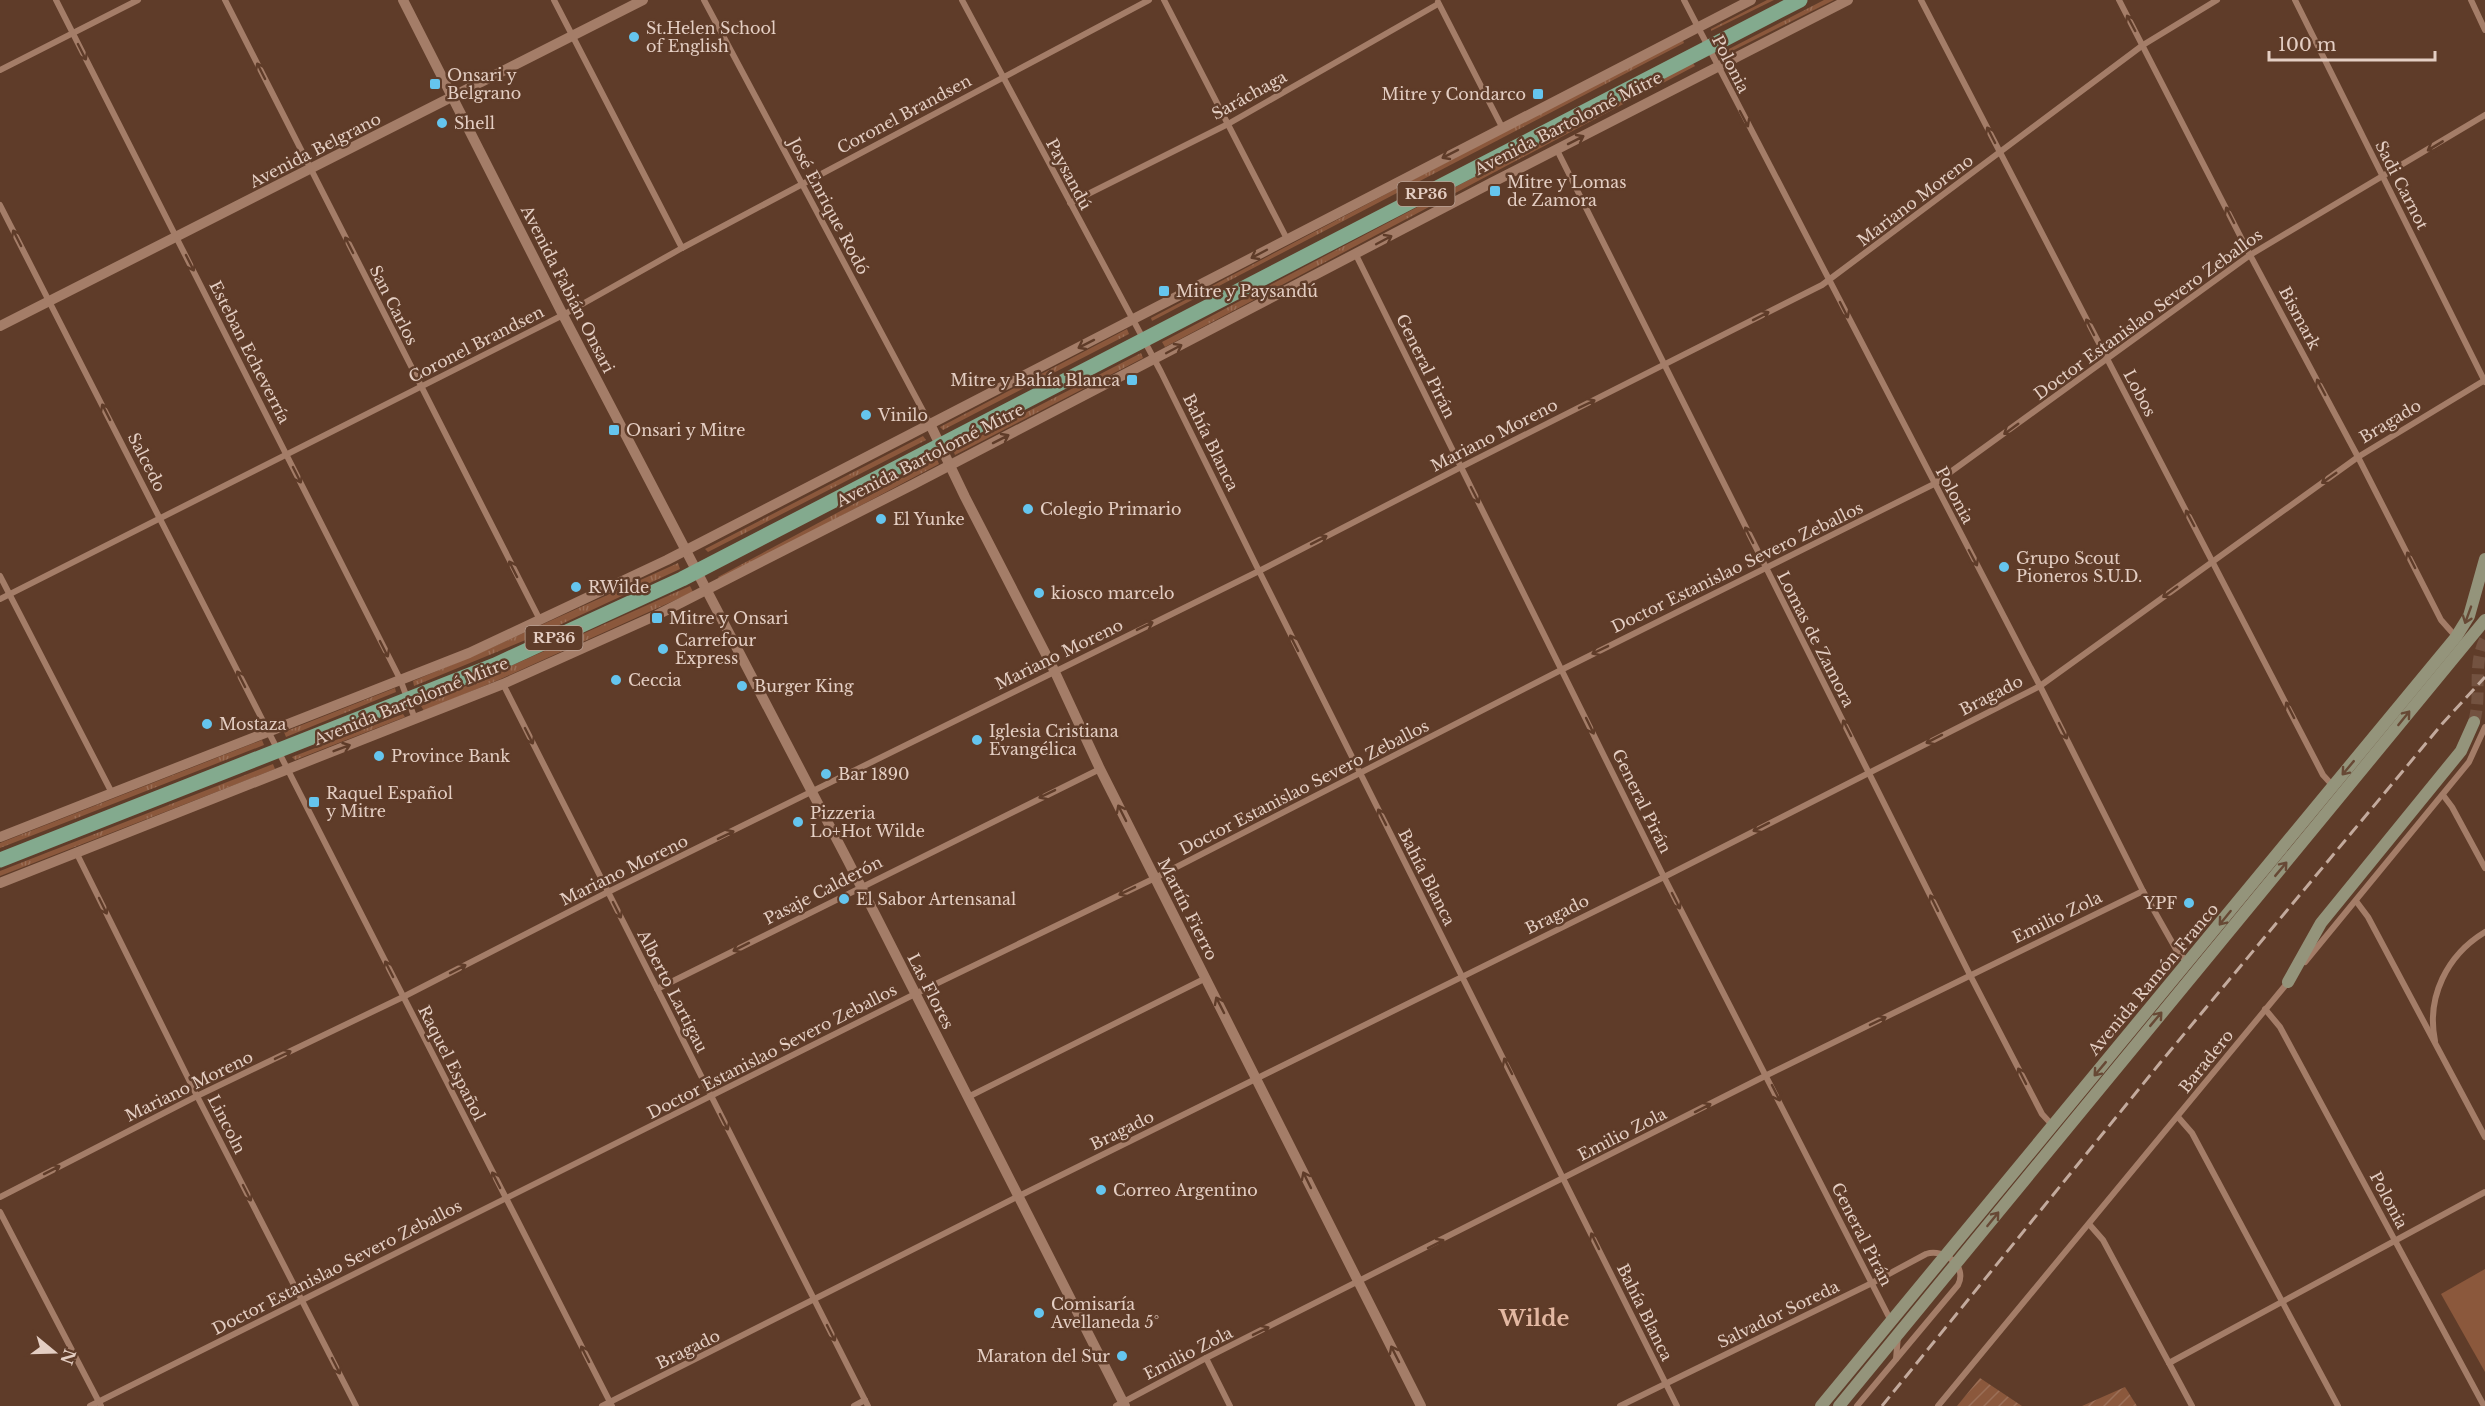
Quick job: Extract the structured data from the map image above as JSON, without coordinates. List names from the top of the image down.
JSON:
{
  "streets": {
    "main road": ["Avenida Bartolomé Mitre", "RP36", "Avenida Ramón Franco"],
    "street": [
      "Polonia",
      "Saráchaga",
      "Coronel Brandsen",
      "Avenida Belgrano",
      "Paysandú",
      "Sadi Carnot",
      "Mariano Moreno",
      "José Enrique Rodó",
      "Avenida Fabián Onsari",
      "San Carlos",
      "Doctor Estanislao Severo Zeballos",
      "Bismark",
      "Esteban Echeverría",
      "General Pirán",
      "Lobos",
      "Bragado",
      "Bahía Blanca",
      "Salcedo",
      "Lomas de Zamora",
      "Pasaje Calderón",
      "Martín Fierro",
      "Emilio Zola",
      "Alberto Lartigau",
      "Las Flores",
      "Baradero",
      "Raquel Español",
      "Lincoln",
      "Salvador Soreda"
    ]
  },
  "crossings": [
    ["Polonia", "Avenida Bartolomé Mitre"],
    ["Polonia", "Mariano Moreno"],
    ["Polonia", "Doctor Estanislao Severo Zeballos"],
    ["Polonia", "Bragado"],
    ["Polonia", "Emilio Zola"],
    ["Polonia", "Avenida Ramón Franco"],
    ["Polonia", "Baradero"],
    ["Saráchaga", "Paysandú"],
    ["Coronel Brandsen", "Paysandú"],
    ["Coronel Brandsen", "José Enrique Rodó"],
    ["Coronel Brandsen", "Avenida Fabián Onsari"],
    ["Coronel Brandsen", "San Carlos"],
    ["Coronel Brandsen", "Esteban Echeverría"],
    ["Coronel Brandsen", "Salcedo"],
    ["Avenida Bartolomé Mitre", "Paysandú"],
    ["Avenida Bartolomé Mitre", "José Enrique Rodó"],
    ["Avenida Bartolomé Mitre", "Avenida Fabián Onsari"],
    ["Avenida Bartolomé Mitre", "San Carlos"],
    ["Avenida Bartolomé Mitre", "Esteban Echeverría"],
    ["Avenida Bartolomé Mitre", "General Pirán"],
    ["Avenida Bartolomé Mitre", "Bahía Blanca"],
    ["Avenida Bartolomé Mitre", "Salcedo"],
    ["Avenida Bartolomé Mitre", "Lomas de Zamora"],
    ["Avenida Bartolomé Mitre", "Martín Fierro"],
    ["Avenida Bartolomé Mitre", "Alberto Lartigau"],
    ["Avenida Bartolomé Mitre", "Las Flores"],
    ["Avenida Bartolomé Mitre", "Raquel Español"],
    ["Avenida Bartolomé Mitre", "Lincoln"],
    ["Avenida Belgrano", "Avenida Fabián Onsari"],
    ["Avenida Belgrano", "San Carlos"],
    ["Avenida Belgrano", "Esteban Echeverría"],
    ["Avenida Belgrano", "Salcedo"],
    ["Paysandú", "Bahía Blanca"],
    ["Sadi Carnot", "Doctor Estanislao Severo Zeballos"],
    ["Sadi Carnot", "Bragado"],
    ["Mariano Moreno", "Bismark"],
    ["Mariano Moreno", "General Pirán"],
    ["Mariano Moreno", "Lobos"],
    ["Mariano Moreno", "Bahía Blanca"],
    ["Mariano Moreno", "Lomas de Zamora"],
    ["Mariano Moreno", "Martín Fierro"],
    ["Mariano Moreno", "Alberto Lartigau"],
    ["Mariano Moreno", "Las Flores"],
    ["Mariano Moreno", "Raquel Español"],
    ["Mariano Moreno", "Lincoln"],
    ["José Enrique Rodó", "Martín Fierro"],
    ["Avenida Fabián Onsari", "Las Flores"],
    ["Doctor Estanislao Severo Zeballos", "Bismark"],
    ["Doctor Estanislao Severo Zeballos", "General Pirán"],
    ["Doctor Estanislao Severo Zeballos", "Lobos"],
    ["Doctor Estanislao Severo Zeballos", "Bahía Blanca"],
    ["Doctor Estanislao Severo Zeballos", "Lomas de Zamora"],
    ["Doctor Estanislao Severo Zeballos", "Martín Fierro"],
    ["Doctor Estanislao Severo Zeballos", "Alberto Lartigau"],
    ["Doctor Estanislao Severo Zeballos", "Las Flores"],
    ["Doctor Estanislao Severo Zeballos", "Raquel Español"],
    ["Doctor Estanislao Severo Zeballos", "Lincoln"],
    ["Bismark", "Bragado"],
    ["Bismark", "Avenida Ramón Franco"],
    ["General Pirán", "Bragado"],
    ["General Pirán", "Emilio Zola"],
    ["General Pirán", "Avenida Ramón Franco"],
    ["General Pirán", "Salvador Soreda"],
    ["Lobos", "Bragado"],
    ["Lobos", "Avenida Ramón Franco"],
    ["Bragado", "Bahía Blanca"],
    ["Bragado", "Lomas de Zamora"],
    ["Bragado", "Martín Fierro"],
    ["Bragado", "Alberto Lartigau"],
    ["Bragado", "Las Flores"],
    ["Bragado", "Raquel Español"],
    ["Bahía Blanca", "Emilio Zola"],
    ["Bahía Blanca", "Salvador Soreda"],
    ["Salcedo", "Raquel Español"],
    ["Lomas de Zamora", "Emilio Zola"],
    ["Lomas de Zamora", "Avenida Ramón Franco"],
    ["Pasaje Calderón", "Martín Fierro"],
    ["Pasaje Calderón", "Alberto Lartigau"],
    ["Pasaje Calderón", "Las Flores"],
    ["Martín Fierro", "Emilio Zola"],
    ["Emilio Zola", "Las Flores"],
    ["Avenida Ramón Franco", "Salvador Soreda"]
  ],
  "one_way": [
    "Polonia",
    "Mariano Moreno",
    "San Carlos",
    "Bismark",
    "Esteban Echeverría",
    "General Pirán",
    "Lobos",
    "Bragado",
    "Bahía Blanca",
    "Salcedo",
    "Lomas de Zamora",
    "Pasaje Calderón",
    "Martín Fierro",
    "Emilio Zola",
    "Alberto Lartigau",
    "Raquel Español",
    "Lincoln"
  ],
  "districts": ["Wilde"],
  "places": {
    "other": [
      "St.Helen School of English",
      "Shell",
      "Vinilo",
      "Colegio Primario",
      "El Yunke",
      "Grupo Scout Pioneros S.U.D.",
      "RWilde",
      "kiosco marcelo",
      "Carrefour Express",
      "Ceccia",
      "Burger King",
      "Mostaza",
      "Iglesia Cristiana Evangélica",
      "Province Bank",
      "Bar 1890",
      "Pizzeria Lo+Hot Wilde",
      "El Sabor Artensanal",
      "YPF",
      "Correo Argentino",
      "Comisaría Avellaneda 5°",
      "Maraton del Sur"
    ],
    "transit": [
      "Onsari y Belgrano",
      "Mitre y Condarco",
      "Mitre y Lomas de Zamora",
      "Mitre y Paysandú",
      "Mitre y Bahía Blanca",
      "Onsari y Mitre",
      "Mitre y Onsari",
      "Raquel Español y Mitre"
    ]
  },
  "scale_bar": "100 m",
  "north": "right"
}
